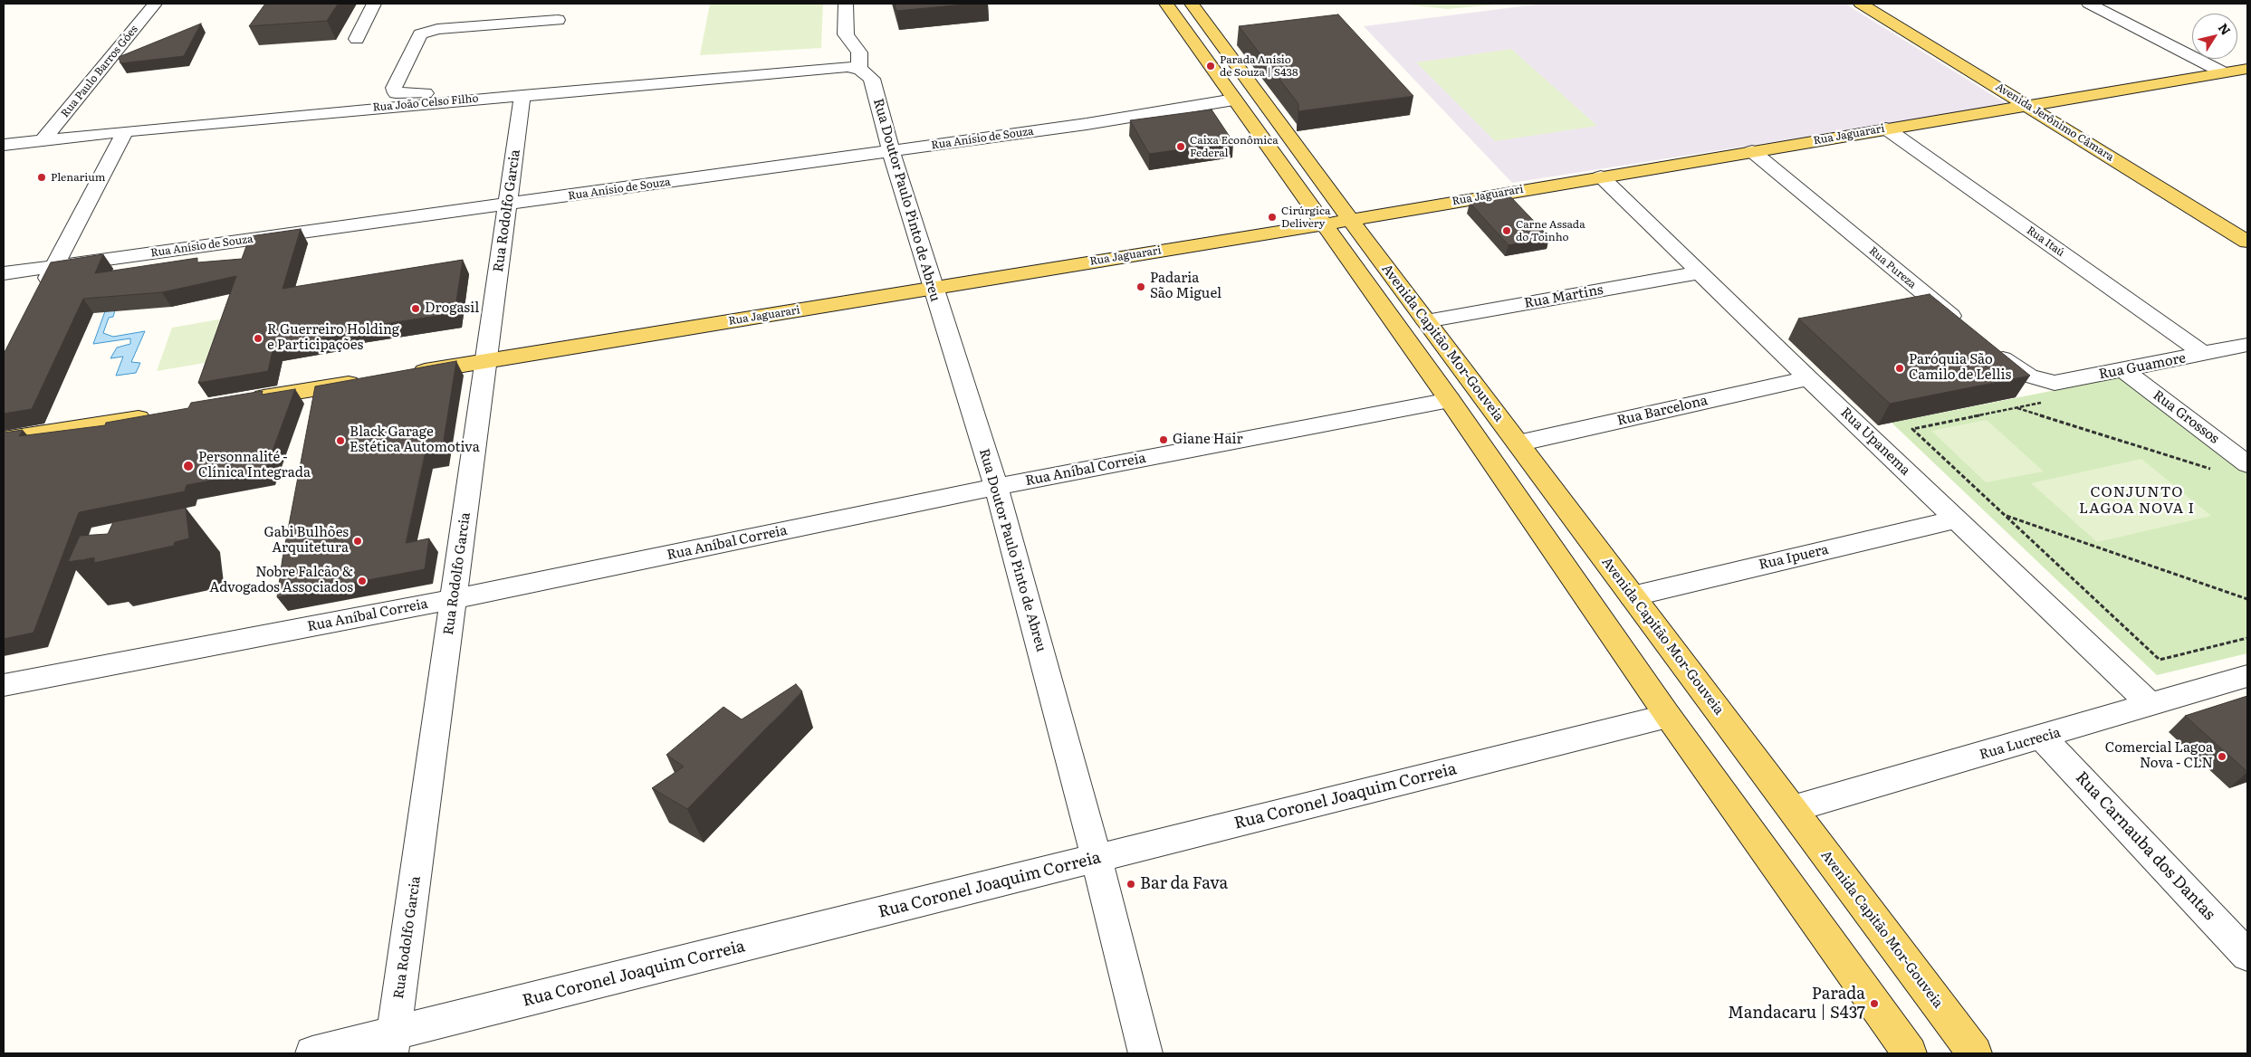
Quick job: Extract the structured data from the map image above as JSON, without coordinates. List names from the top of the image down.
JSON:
{
  "streets": {
    "main road": ["Avenida Jerônimo Câmara", "Rua Jaguarari", "Avenida Capitão Mor-Gouveia"],
    "street": [
      "Rua Paulo Barros Góes",
      "Rua João Celso Filho",
      "Rua Anísio de Souza",
      "Rua Doutor Paulo Pinto de Abreu",
      "Rua Rodolfo Garcia",
      "Rua Itaú",
      "Rua Pureza",
      "Rua Martins",
      "Rua Guamore",
      "Rua Barcelona",
      "Rua Grossos",
      "Rua Upanema",
      "Rua Aníbal Correia",
      "Rua Ipuera",
      "Rua Lucrecia",
      "Rua Coronel Joaquim Correia",
      "Rua Carnauba dos Dantas"
    ]
  },
  "crossings": [
    ["Rua Paulo Barros Góes", "Rua João Celso Filho"],
    ["Rua João Celso Filho", "Rua Doutor Paulo Pinto de Abreu"],
    ["Rua João Celso Filho", "Rua Rodolfo Garcia"],
    ["Avenida Jerônimo Câmara", "Rua Jaguarari"],
    ["Rua Jaguarari", "Rua Doutor Paulo Pinto de Abreu"],
    ["Rua Jaguarari", "Rua Rodolfo Garcia"],
    ["Rua Jaguarari", "Rua Itaú"],
    ["Rua Jaguarari", "Rua Pureza"],
    ["Rua Jaguarari", "Avenida Capitão Mor-Gouveia"],
    ["Rua Jaguarari", "Rua Upanema"],
    ["Rua Anísio de Souza", "Rua Doutor Paulo Pinto de Abreu"],
    ["Rua Anísio de Souza", "Rua Rodolfo Garcia"],
    ["Rua Anísio de Souza", "Avenida Capitão Mor-Gouveia"],
    ["Rua Doutor Paulo Pinto de Abreu", "Rua Aníbal Correia"],
    ["Rua Doutor Paulo Pinto de Abreu", "Rua Coronel Joaquim Correia"],
    ["Rua Rodolfo Garcia", "Rua Aníbal Correia"],
    ["Rua Rodolfo Garcia", "Rua Coronel Joaquim Correia"],
    ["Rua Itaú", "Rua Guamore"],
    ["Rua Martins", "Avenida Capitão Mor-Gouveia"],
    ["Rua Martins", "Rua Upanema"],
    ["Avenida Capitão Mor-Gouveia", "Rua Barcelona"],
    ["Avenida Capitão Mor-Gouveia", "Rua Aníbal Correia"],
    ["Avenida Capitão Mor-Gouveia", "Rua Ipuera"],
    ["Avenida Capitão Mor-Gouveia", "Rua Lucrecia"],
    ["Avenida Capitão Mor-Gouveia", "Rua Coronel Joaquim Correia"],
    ["Rua Guamore", "Rua Grossos"],
    ["Rua Barcelona", "Rua Upanema"],
    ["Rua Upanema", "Rua Ipuera"],
    ["Rua Upanema", "Rua Lucrecia"],
    ["Rua Lucrecia", "Rua Carnauba dos Dantas"]
  ],
  "districts": ["CONJUNTO LAGOA NOVA I"],
  "places": [
    "Parada Anísio de Souza | S438",
    "Caixa Econômica Federal",
    "Plenarium",
    "Cirúrgica Delivery",
    "Carne Assada do Toinho",
    "Padaria São Miguel",
    "Drogasil",
    "R Guerreiro Holding e Participações",
    "Paróquia São Camilo de Lellis",
    "Giane Hair",
    "Black Garage Estética Automotiva",
    "Personnalité - Clínica Integrada",
    "Gabi Bulhões Arquitetura",
    "Nobre Falcão & Advogados Associados",
    "Comercial Lagoa Nova - CLN",
    "Bar da Fava",
    "Parada Mandacaru | S437"
  ],
  "north": "top right"
}
